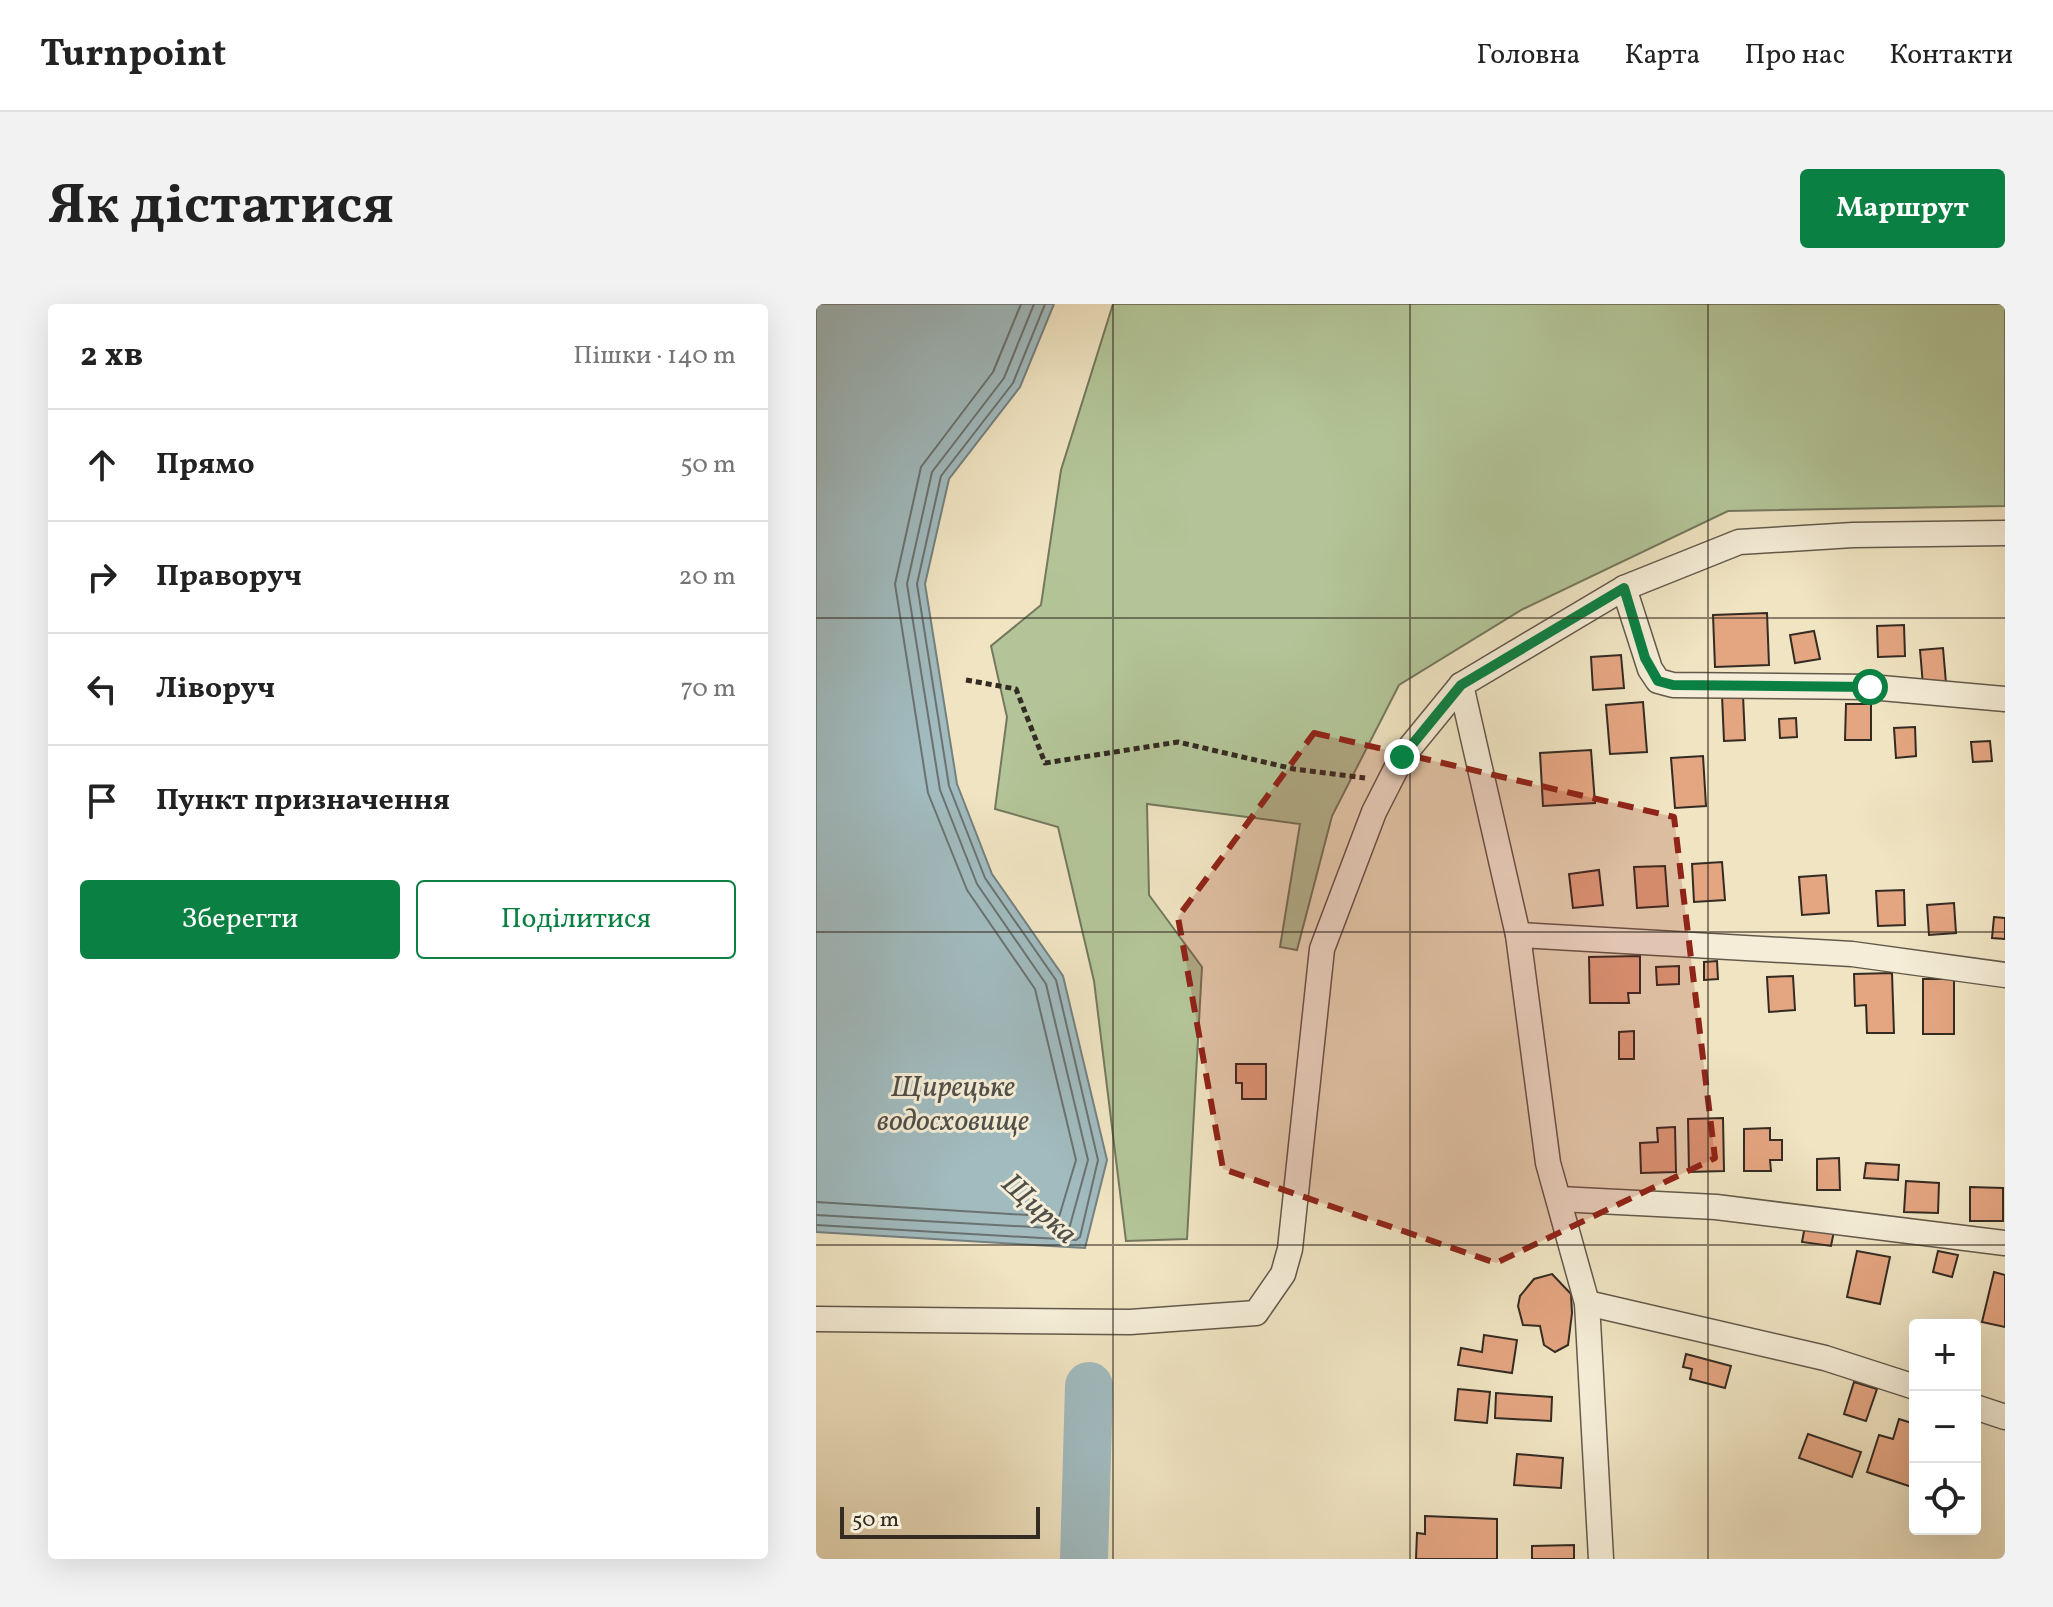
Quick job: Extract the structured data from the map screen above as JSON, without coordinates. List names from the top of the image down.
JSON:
{
  "water": ["Щирецьке водосховище", "Щирка"],
  "scale_bar": "50 m",
  "page": {
    "header": "Turnpoint",
    "nav": [
      "Головна",
      "Карта",
      "Про нас",
      "Контакти"
    ],
    "title": "Як дістатися",
    "buttons": [
      "Маршрут",
      ["Зберегти", "Поділитися"]
    ],
    "heading": ["2 хв", "Пішки · 140 m"],
    "list": [
      ["Прямо", "50 m"],
      ["Праворуч", "20 m"],
      ["Ліворуч", "70 m"],
      "Пункт призначення"
    ],
    "map_buttons": ["+", "−"],
    "scale": "50 m"
  }
}
